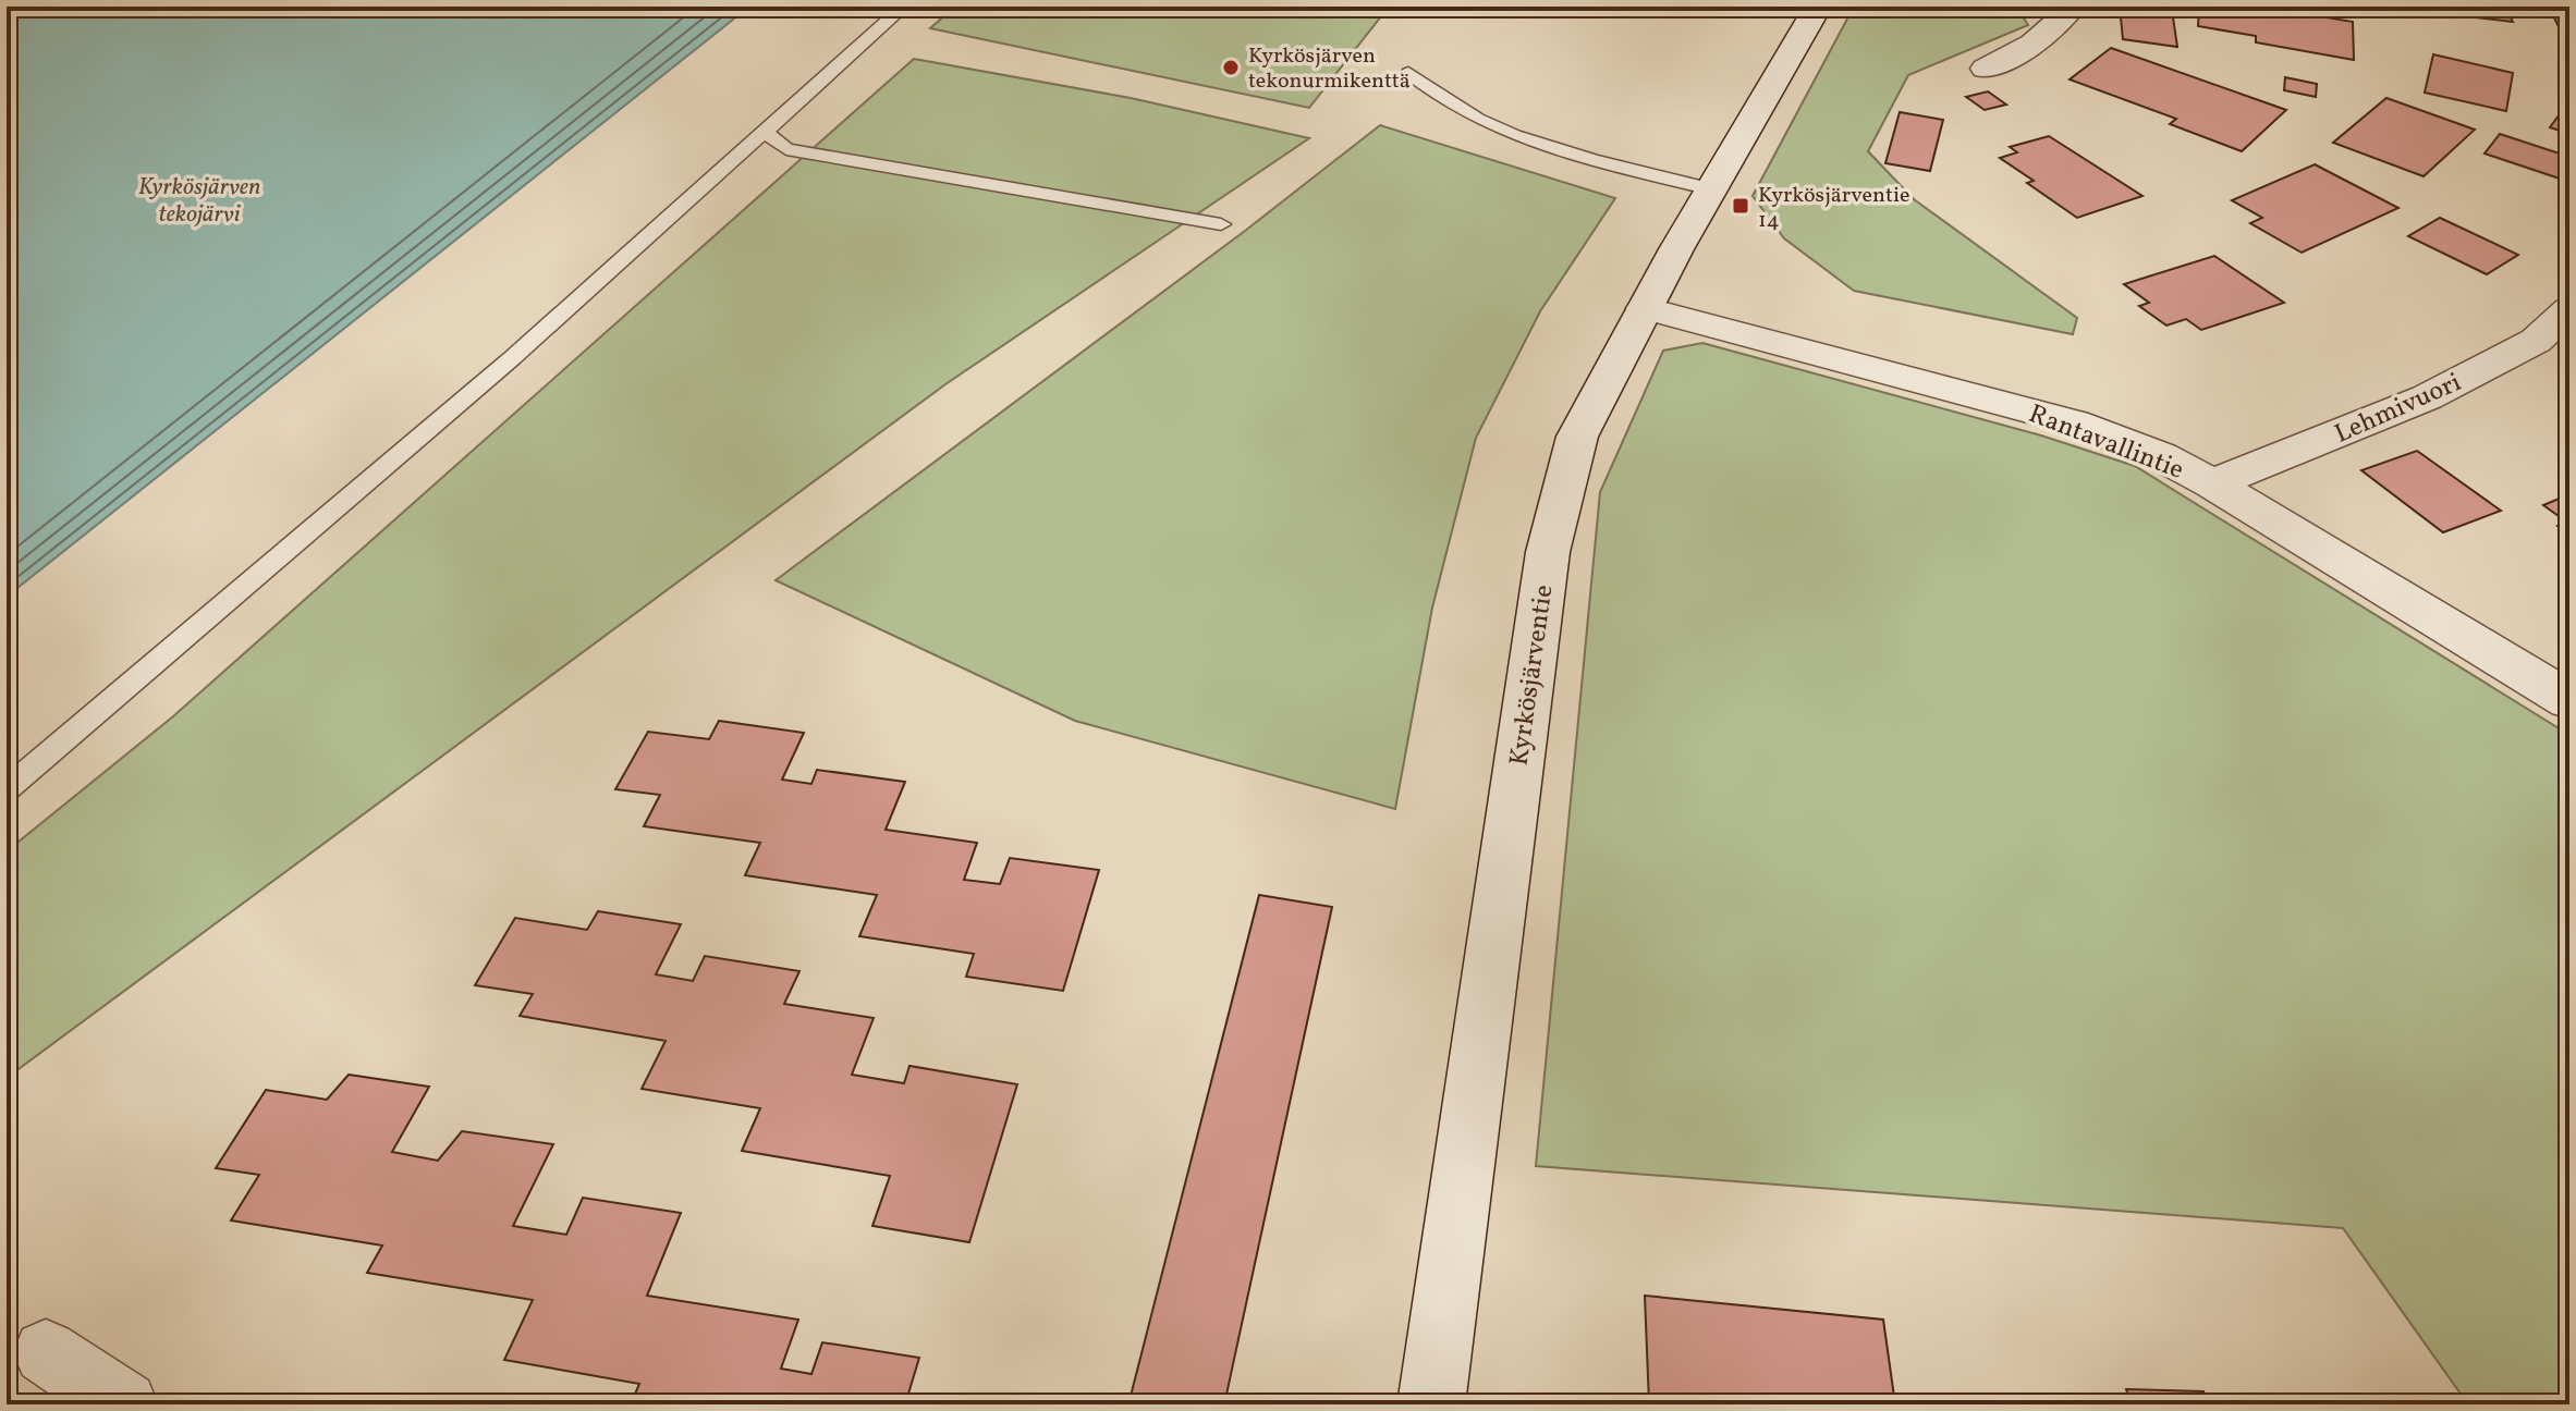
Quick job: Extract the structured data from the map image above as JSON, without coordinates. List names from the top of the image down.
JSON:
{
  "streets": {
    "street": ["Lehmivuori", "Rantavallintie", "Kyrkösjärventie"]
  },
  "crossings": [
    ["Lehmivuori", "Rantavallintie"],
    ["Rantavallintie", "Kyrkösjärventie"]
  ],
  "water": ["Kyrkösjärven tekojärvi"],
  "places": {
    "other": ["Kyrkösjärven tekonurmikenttä"],
    "transit": ["Kyrkösjärventie 14"]
  }
}
